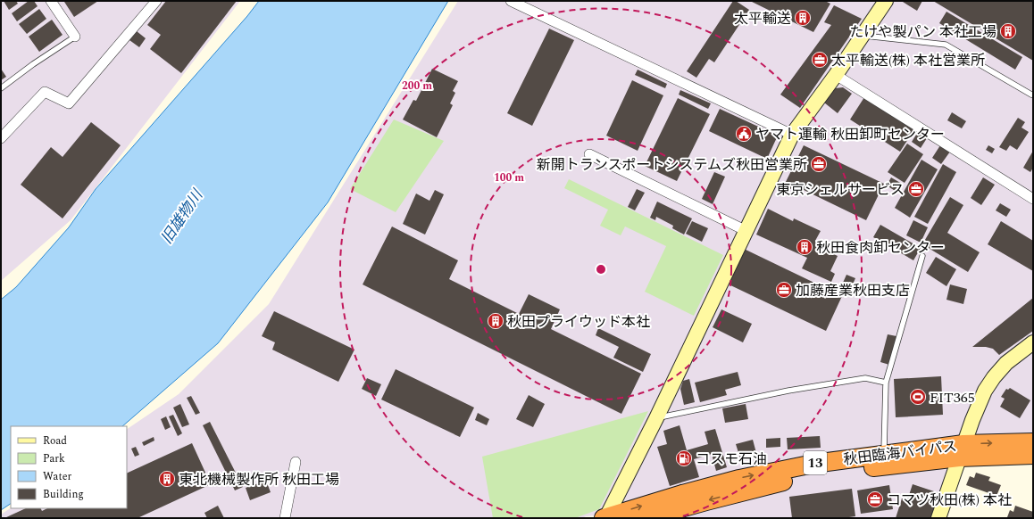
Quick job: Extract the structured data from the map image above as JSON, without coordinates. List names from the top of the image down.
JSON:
{
  "streets": {
    "highway": ["秋田臨海バイパス", "13"]
  },
  "water": ["旧雄物川"],
  "places": {
    "building": [
      "太平輸送",
      "たけや製パン 本社工場",
      "秋田食肉卸センター",
      "秋田プライウッド本社",
      "東北機械製作所 秋田工場"
    ],
    "office": [
      "太平輸送(株) 本社営業所",
      "新開トランスポートシステムズ秋田営業所",
      "東京シェルサービス",
      "加藤産業秋田支店",
      "コマツ秋田(株) 本社"
    ],
    "public building": ["ヤマト運輸 秋田卸町センター"],
    "sports": ["FIT365"],
    "fuel station": ["コスモ石油"]
  },
  "legend": [
    "Road",
    "Park",
    "Water",
    "Building"
  ],
  "rings": ["200 m", "100 m"]
}
